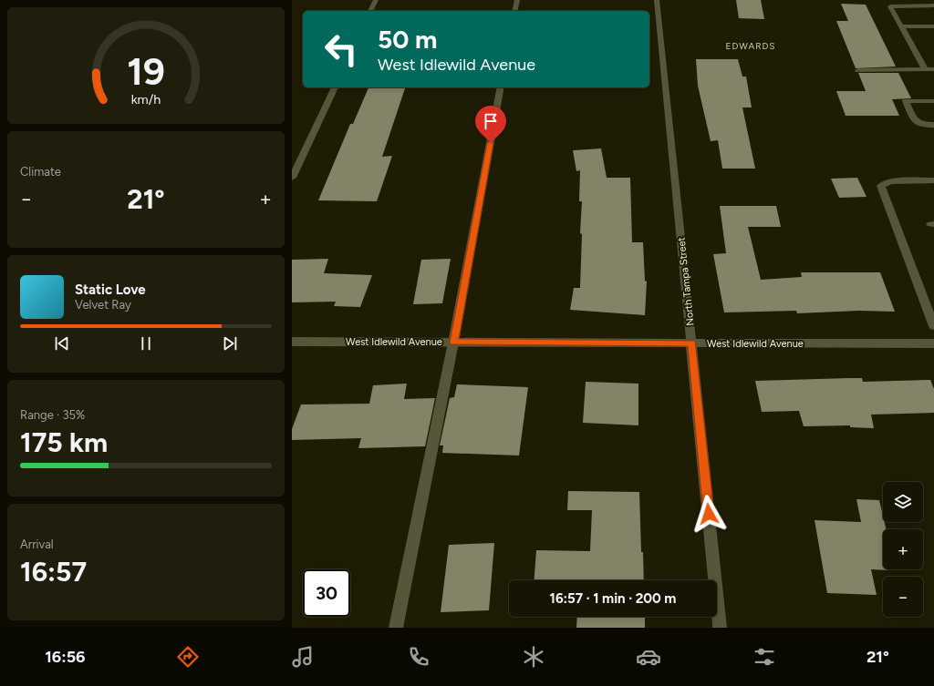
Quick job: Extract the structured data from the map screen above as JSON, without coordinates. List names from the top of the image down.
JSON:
{
  "streets": {
    "street": ["North Tampa Street", "West Idlewild Avenue"]
  },
  "crossings": [
    ["North Tampa Street", "West Idlewild Avenue"]
  ],
  "districts": ["EDWARDS"],
  "page": {
    "turn": ["50 m", "West Idlewild Avenue"],
    "tile": [
      "Climate",
      ["Range · 35%", "175 km"],
      ["Arrival", "16:57"]
    ],
    "heat": ["−", "21°", "+"],
    "song": ["Static Love", "Velvet Ray"],
    "map_buttons": ["+", "−"],
    "limit": "30",
    "trip": "16:57 · 1 min · 200 m",
    "tabs": ["16:56", "21°"],
    "gauge": ["19", "km/h"]
  }
}
